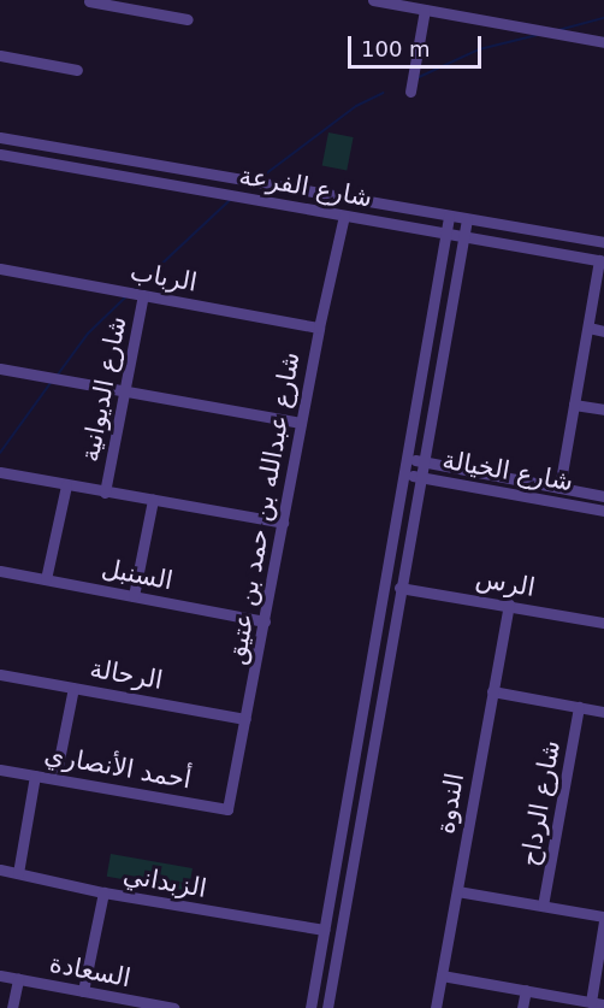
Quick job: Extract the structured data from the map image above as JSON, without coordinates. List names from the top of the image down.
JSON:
{
  "streets": {
    "street": [
      "شارع الفرعة",
      "الرباب",
      "شارع الديوانية",
      "شارع الخيالة",
      "شارع عبدالله بن حمد بن عتيق",
      "السنبل",
      "الرس",
      "الرحالة",
      "أحمد الأنصاري",
      "الندوة",
      "شارع الرداح",
      "الزبداني",
      "السعادة"
    ]
  },
  "crossings": [
    ["شارع الفرعة", "شارع عبدالله بن حمد بن عتيق"],
    ["الرباب", "شارع الديوانية"],
    ["الرباب", "شارع عبدالله بن حمد بن عتيق"],
    ["شارع عبدالله بن حمد بن عتيق", "السنبل"],
    ["شارع عبدالله بن حمد بن عتيق", "الرحالة"],
    ["شارع عبدالله بن حمد بن عتيق", "أحمد الأنصاري"],
    ["الرس", "الندوة"]
  ],
  "scale_bar": "100 m"
}
